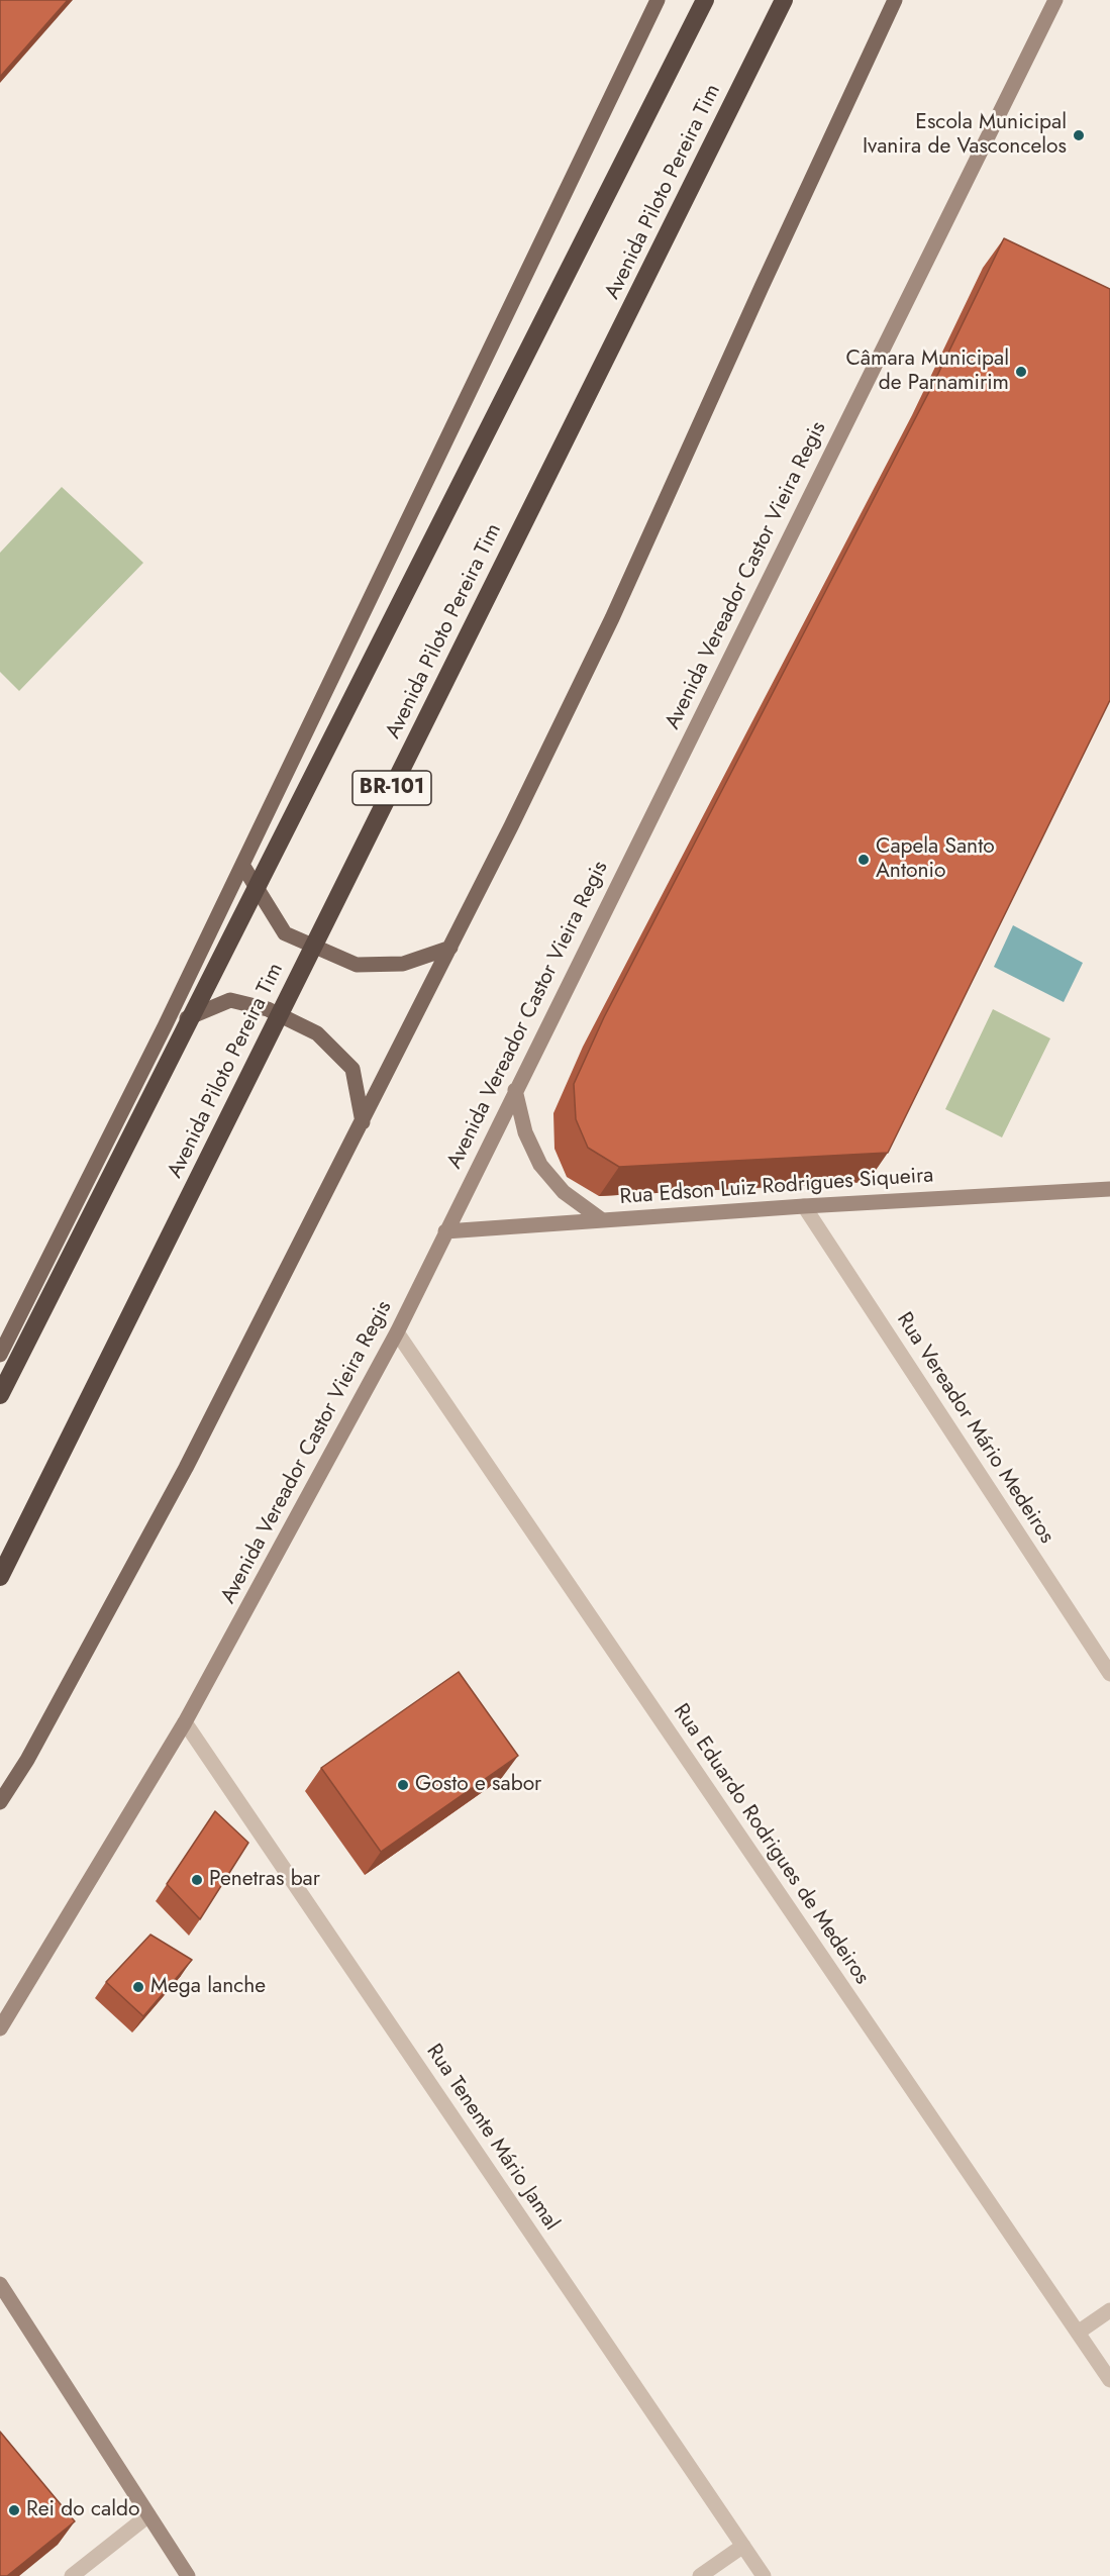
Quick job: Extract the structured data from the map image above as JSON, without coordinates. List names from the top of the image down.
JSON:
{
  "streets": {
    "highway": ["Avenida Piloto Pereira Tim", "BR-101"],
    "main road": ["Avenida Vereador Castor Vieira Regis", "Rua Edson Luiz Rodrigues Siqueira"],
    "street": ["Rua Vereador Mário Medeiros", "Rua Eduardo Rodrigues de Medeiros", "Rua Tenente Mário Jamal"]
  },
  "crossings": [
    ["Avenida Vereador Castor Vieira Regis", "Rua Edson Luiz Rodrigues Siqueira"],
    ["Avenida Vereador Castor Vieira Regis", "Rua Eduardo Rodrigues de Medeiros"],
    ["Avenida Vereador Castor Vieira Regis", "Rua Tenente Mário Jamal"],
    ["Rua Edson Luiz Rodrigues Siqueira", "Rua Vereador Mário Medeiros"]
  ],
  "places": [
    "Escola Municipal Ivanira de Vasconcelos",
    "Câmara Municipal de Parnamirim",
    "Capela Santo Antonio",
    "Gosto e sabor",
    "Penetras bar",
    "Mega lanche",
    "Rei do caldo"
  ]
}
